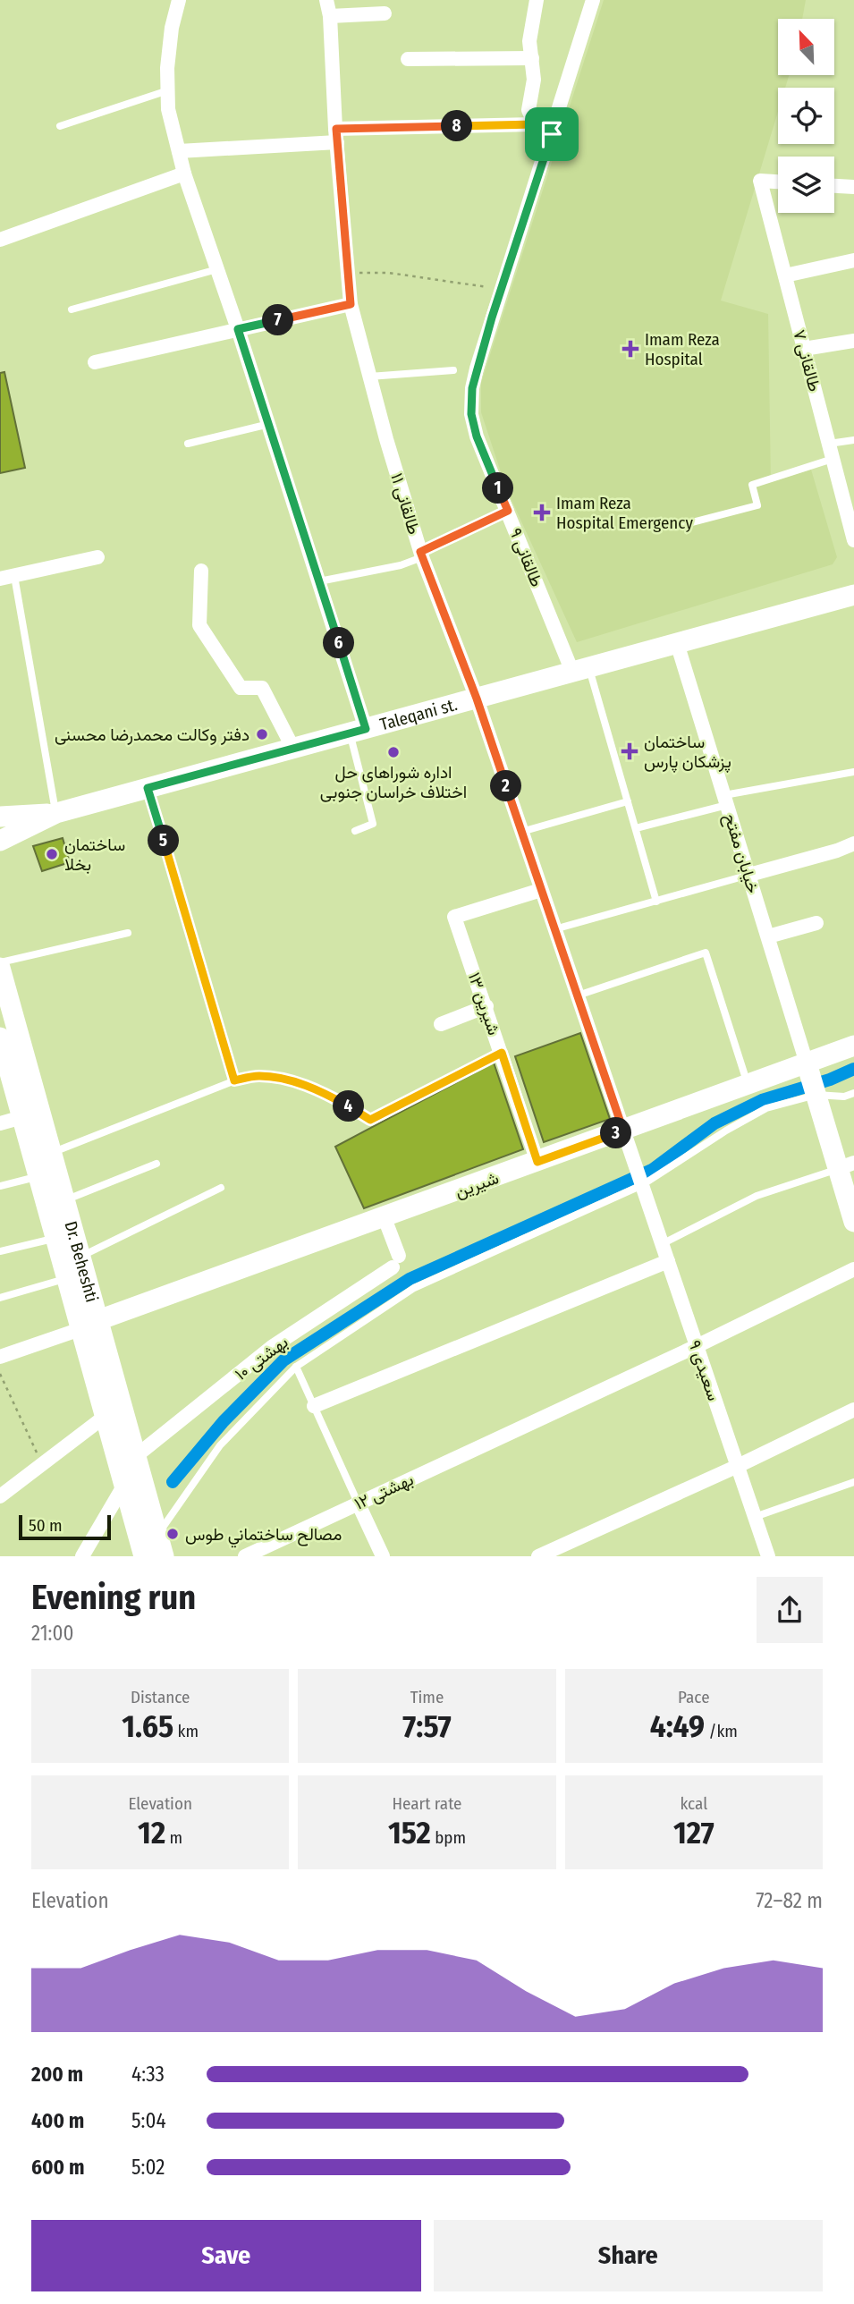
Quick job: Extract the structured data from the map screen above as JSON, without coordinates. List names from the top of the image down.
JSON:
{
  "streets": {
    "main road": ["Taleqani st.", "شیرین", "Dr. Beheshti"],
    "street": [
      "طالقانی ۷",
      "طالقانی ۱۱",
      "طالقانی ۹",
      "خیابان مفتح",
      "شیرین ۱۳",
      "بهشتی ۱۰",
      "سعیدی ۹",
      "بهشتی ۱۲"
    ]
  },
  "crossings": [
    ["طالقانی ۱۱", "Taleqani st."],
    ["طالقانی ۱۱", "شیرین ۱۳"],
    ["طالقانی ۱۱", "سعیدی ۹"],
    ["طالقانی ۹", "Taleqani st."],
    ["Taleqani st.", "خیابان مفتح"],
    ["خیابان مفتح", "شیرین"],
    ["شیرین ۱۳", "شیرین"],
    ["شیرین", "Dr. Beheshti"],
    ["شیرین", "بهشتی ۱۰"],
    ["شیرین", "سعیدی ۹"],
    ["Dr. Beheshti", "بهشتی ۱۰"],
    ["سعیدی ۹", "بهشتی ۱۲"]
  ],
  "places": {
    "health": ["Imam Reza Hospital", "Imam Reza Hospital Emergency", "ساختمان پزشکان پارس"],
    "other": [
      "دفتر وکالت محمدرضا محسنی",
      "اداره شوراهای حل اختلاف خراسان جنوبی",
      "ساختمان بخلا",
      "مصالح ساختماني طوس"
    ]
  },
  "scale_bar": "50 m",
  "north": "top left",
  "page": {
    "pins": [
      "8",
      "7",
      "1",
      "6",
      "2",
      "5",
      "4",
      "3"
    ],
    "scale": "50 m",
    "heading": ["Evening run", "21:00"],
    "stats": [
      ["Distance", "1.65 km"],
      ["Time", "7:57"],
      ["Pace", "4:49 /km"],
      ["Elevation", "12 m"],
      ["Heart rate", "152 bpm"],
      ["kcal", "127"]
    ],
    "chart": ["Elevation", "72–82 m"],
    "list": [
      {
        "name": "200 m",
        "note": "4:33"
      },
      {
        "name": "400 m",
        "note": "5:04"
      },
      {
        "name": "600 m",
        "note": "5:02"
      }
    ],
    "buttons": ["Save", "Share"]
  }
}
